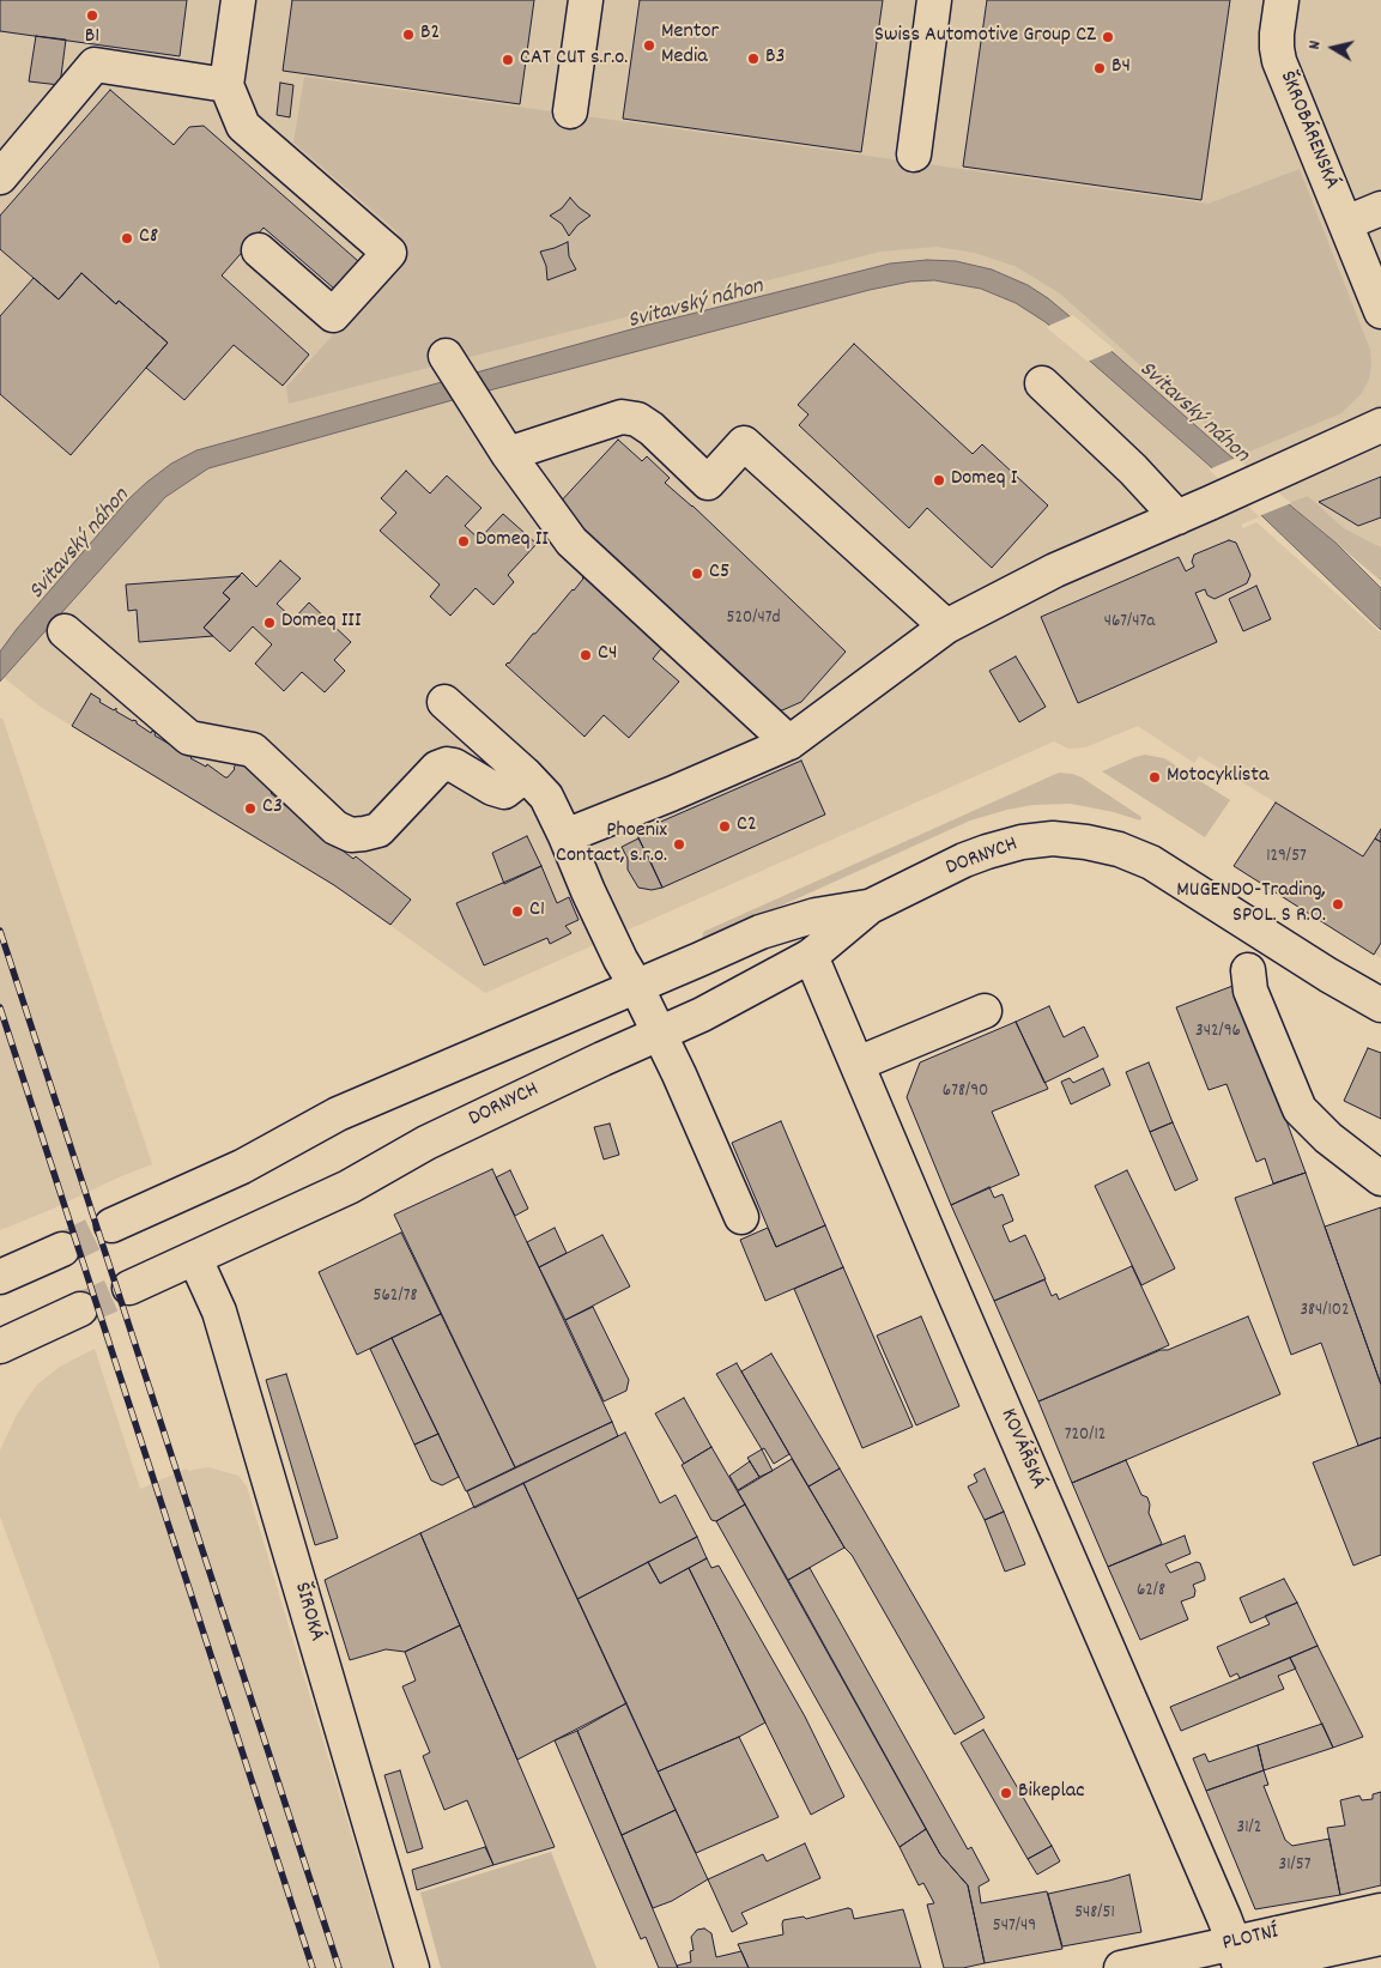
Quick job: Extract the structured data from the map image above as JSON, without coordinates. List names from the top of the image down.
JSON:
{
  "streets": {
    "main road": [
      "ŠKROBÁRENSKÁ",
      "DORNYCH",
      "KOVÁŘSKÁ",
      "ŠIROKÁ",
      "PLOTNÍ"
    ]
  },
  "crossings": [
    ["DORNYCH", "KOVÁŘSKÁ"],
    ["DORNYCH", "ŠIROKÁ"],
    ["KOVÁŘSKÁ", "PLOTNÍ"]
  ],
  "water": ["Svitavský náhon"],
  "places": [
    "B1",
    "B2",
    "Swiss Automotive Group CZ",
    "Mentor Media",
    "B3",
    "CAT CUT s.r.o.",
    "B4",
    "C8",
    "Domeq I",
    "Domeq II",
    "C5",
    "Domeq III",
    "C4",
    "Motocyklista",
    "C3",
    "C2",
    "Phoenix Contact, s.r.o.",
    "MUGENDO-Trading, SPOL. S R.O.",
    "C1",
    "Bikeplac"
  ],
  "house_numbers": [
    "520/47d",
    "467/47a",
    "129/57",
    "342/96",
    "678/90",
    "562/78",
    "384/102",
    "720/12",
    "62/8",
    "31/2",
    "31/57",
    "548/51",
    "547/49"
  ],
  "north": "left"
}
